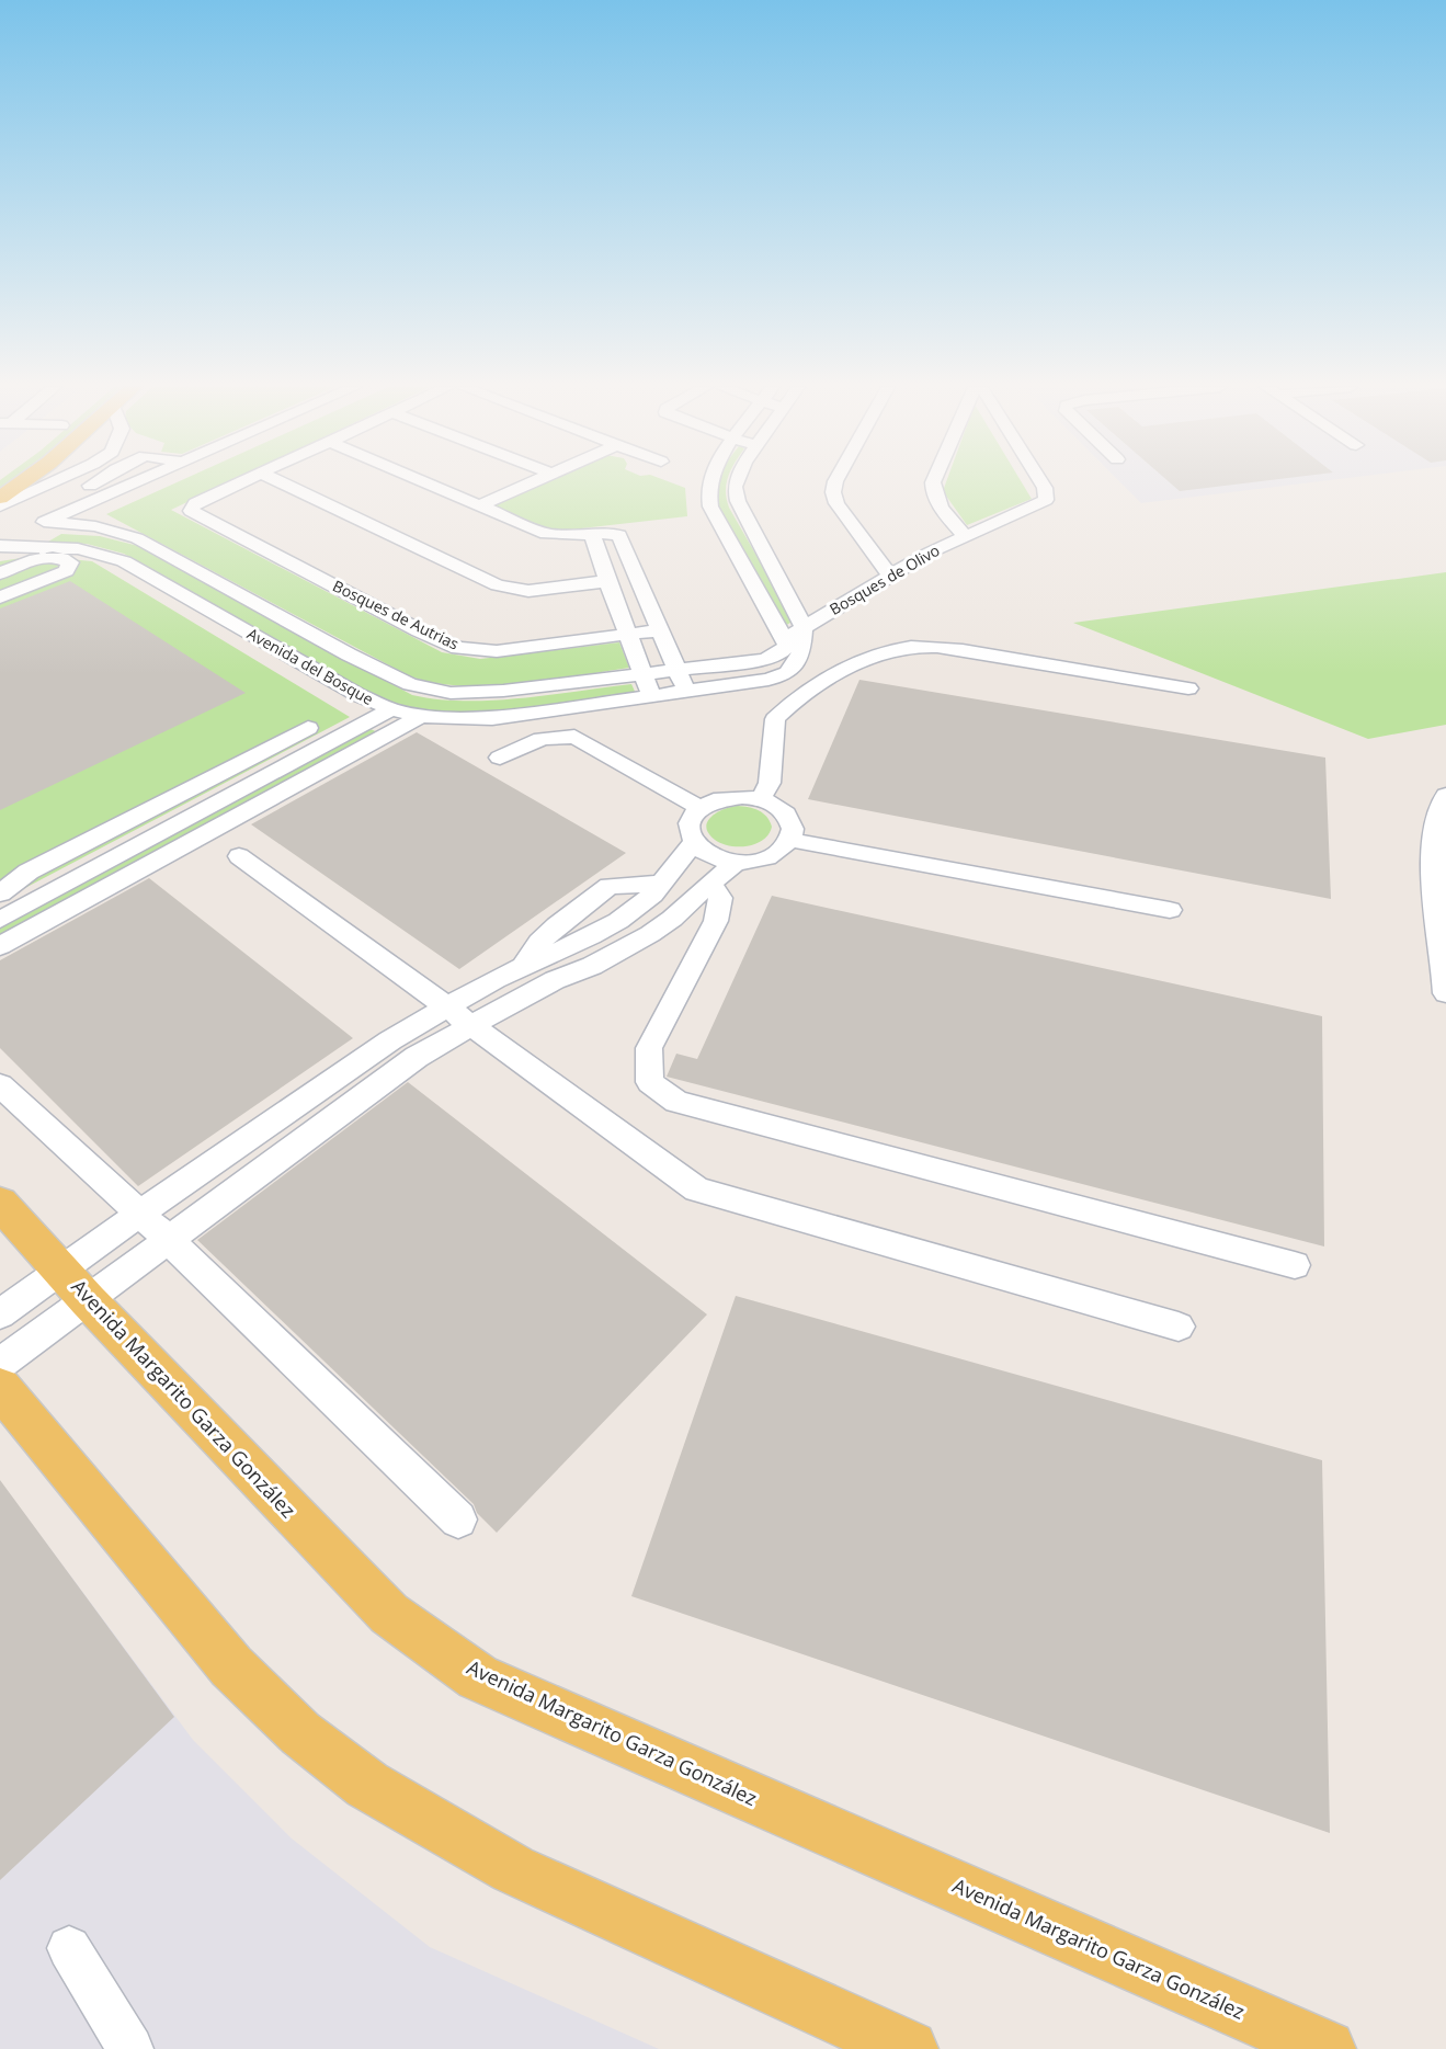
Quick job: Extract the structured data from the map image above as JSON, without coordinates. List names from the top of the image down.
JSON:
{
  "streets": {
    "main road": ["Avenida Margarito Garza González"],
    "street": ["Bosques de Olivo", "Bosques de Autrias", "Avenida del Bosque"]
  },
  "crossings": [
    ["Bosques de Olivo", "Avenida del Bosque"]
  ]
}
